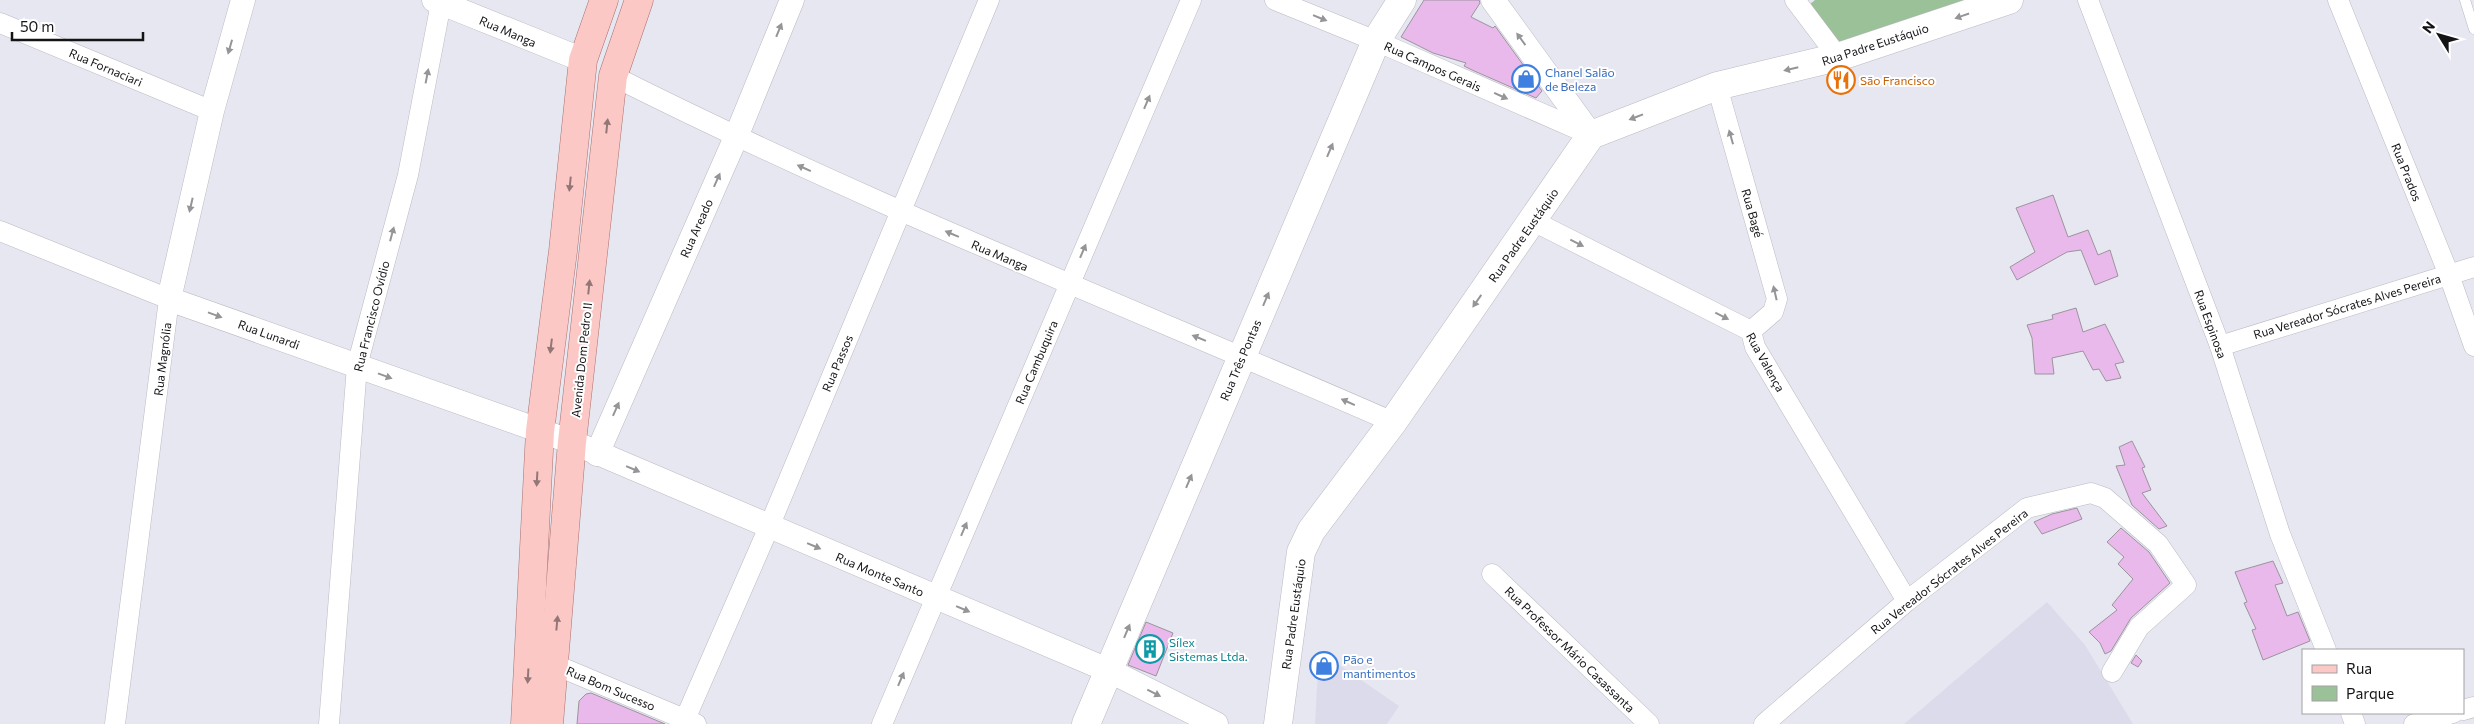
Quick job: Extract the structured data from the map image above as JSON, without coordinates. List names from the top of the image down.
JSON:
{
  "streets": {
    "main road": ["Rua Padre Eustáquio", "Avenida Dom Pedro II", "Rua Três Pontas"],
    "street": [
      "Rua Manga",
      "Rua Campos Gerais",
      "Rua Fornaciari",
      "Rua Prados",
      "Rua Bagé",
      "Rua Areado",
      "Rua Vereador Sócrates Alves Pereira",
      "Rua Francisco Ovídio",
      "Rua Espinosa",
      "Rua Lunardi",
      "Rua Magnólia",
      "Rua Cambuquira",
      "Rua Valença",
      "Rua Passos",
      "Rua Monte Santo",
      "Rua Professor Mário Casassanta",
      "Rua Bom Sucesso"
    ]
  },
  "crossings": [
    ["Rua Manga", "Rua Padre Eustáquio"],
    ["Rua Manga", "Rua Areado"],
    ["Rua Manga", "Rua Francisco Ovídio"],
    ["Rua Manga", "Avenida Dom Pedro II"],
    ["Rua Manga", "Rua Três Pontas"],
    ["Rua Manga", "Rua Cambuquira"],
    ["Rua Manga", "Rua Passos"],
    ["Rua Padre Eustáquio", "Rua Campos Gerais"],
    ["Rua Padre Eustáquio", "Rua Bagé"],
    ["Rua Padre Eustáquio", "Rua Valença"],
    ["Rua Campos Gerais", "Rua Três Pontas"],
    ["Rua Fornaciari", "Rua Magnólia"],
    ["Rua Prados", "Rua Vereador Sócrates Alves Pereira"],
    ["Rua Bagé", "Rua Valença"],
    ["Rua Areado", "Rua Monte Santo"],
    ["Rua Vereador Sócrates Alves Pereira", "Rua Espinosa"],
    ["Rua Vereador Sócrates Alves Pereira", "Rua Valença"],
    ["Rua Francisco Ovídio", "Rua Lunardi"],
    ["Rua Lunardi", "Rua Magnólia"],
    ["Rua Lunardi", "Rua Monte Santo"],
    ["Avenida Dom Pedro II", "Rua Monte Santo"],
    ["Avenida Dom Pedro II", "Rua Bom Sucesso"],
    ["Rua Três Pontas", "Rua Monte Santo"],
    ["Rua Cambuquira", "Rua Monte Santo"],
    ["Rua Passos", "Rua Monte Santo"],
    ["Rua Passos", "Rua Bom Sucesso"]
  ],
  "one_way": [
    "Rua Manga",
    "Rua Padre Eustáquio",
    "Rua Campos Gerais",
    "Rua Bagé",
    "Rua Areado",
    "Rua Francisco Ovídio",
    "Rua Lunardi",
    "Rua Magnólia",
    "Rua Três Pontas",
    "Rua Cambuquira",
    "Rua Valença",
    "Rua Monte Santo"
  ],
  "places": {
    "shop": ["Chanel Salão de Beleza", "Pão e mantimentos"],
    "restaurant": ["São Francisco"],
    "building": ["Sílex Sistemas Ltda."]
  },
  "legend": ["Rua", "Parque"],
  "scale_bar": "50 m",
  "north": "top left"
}
